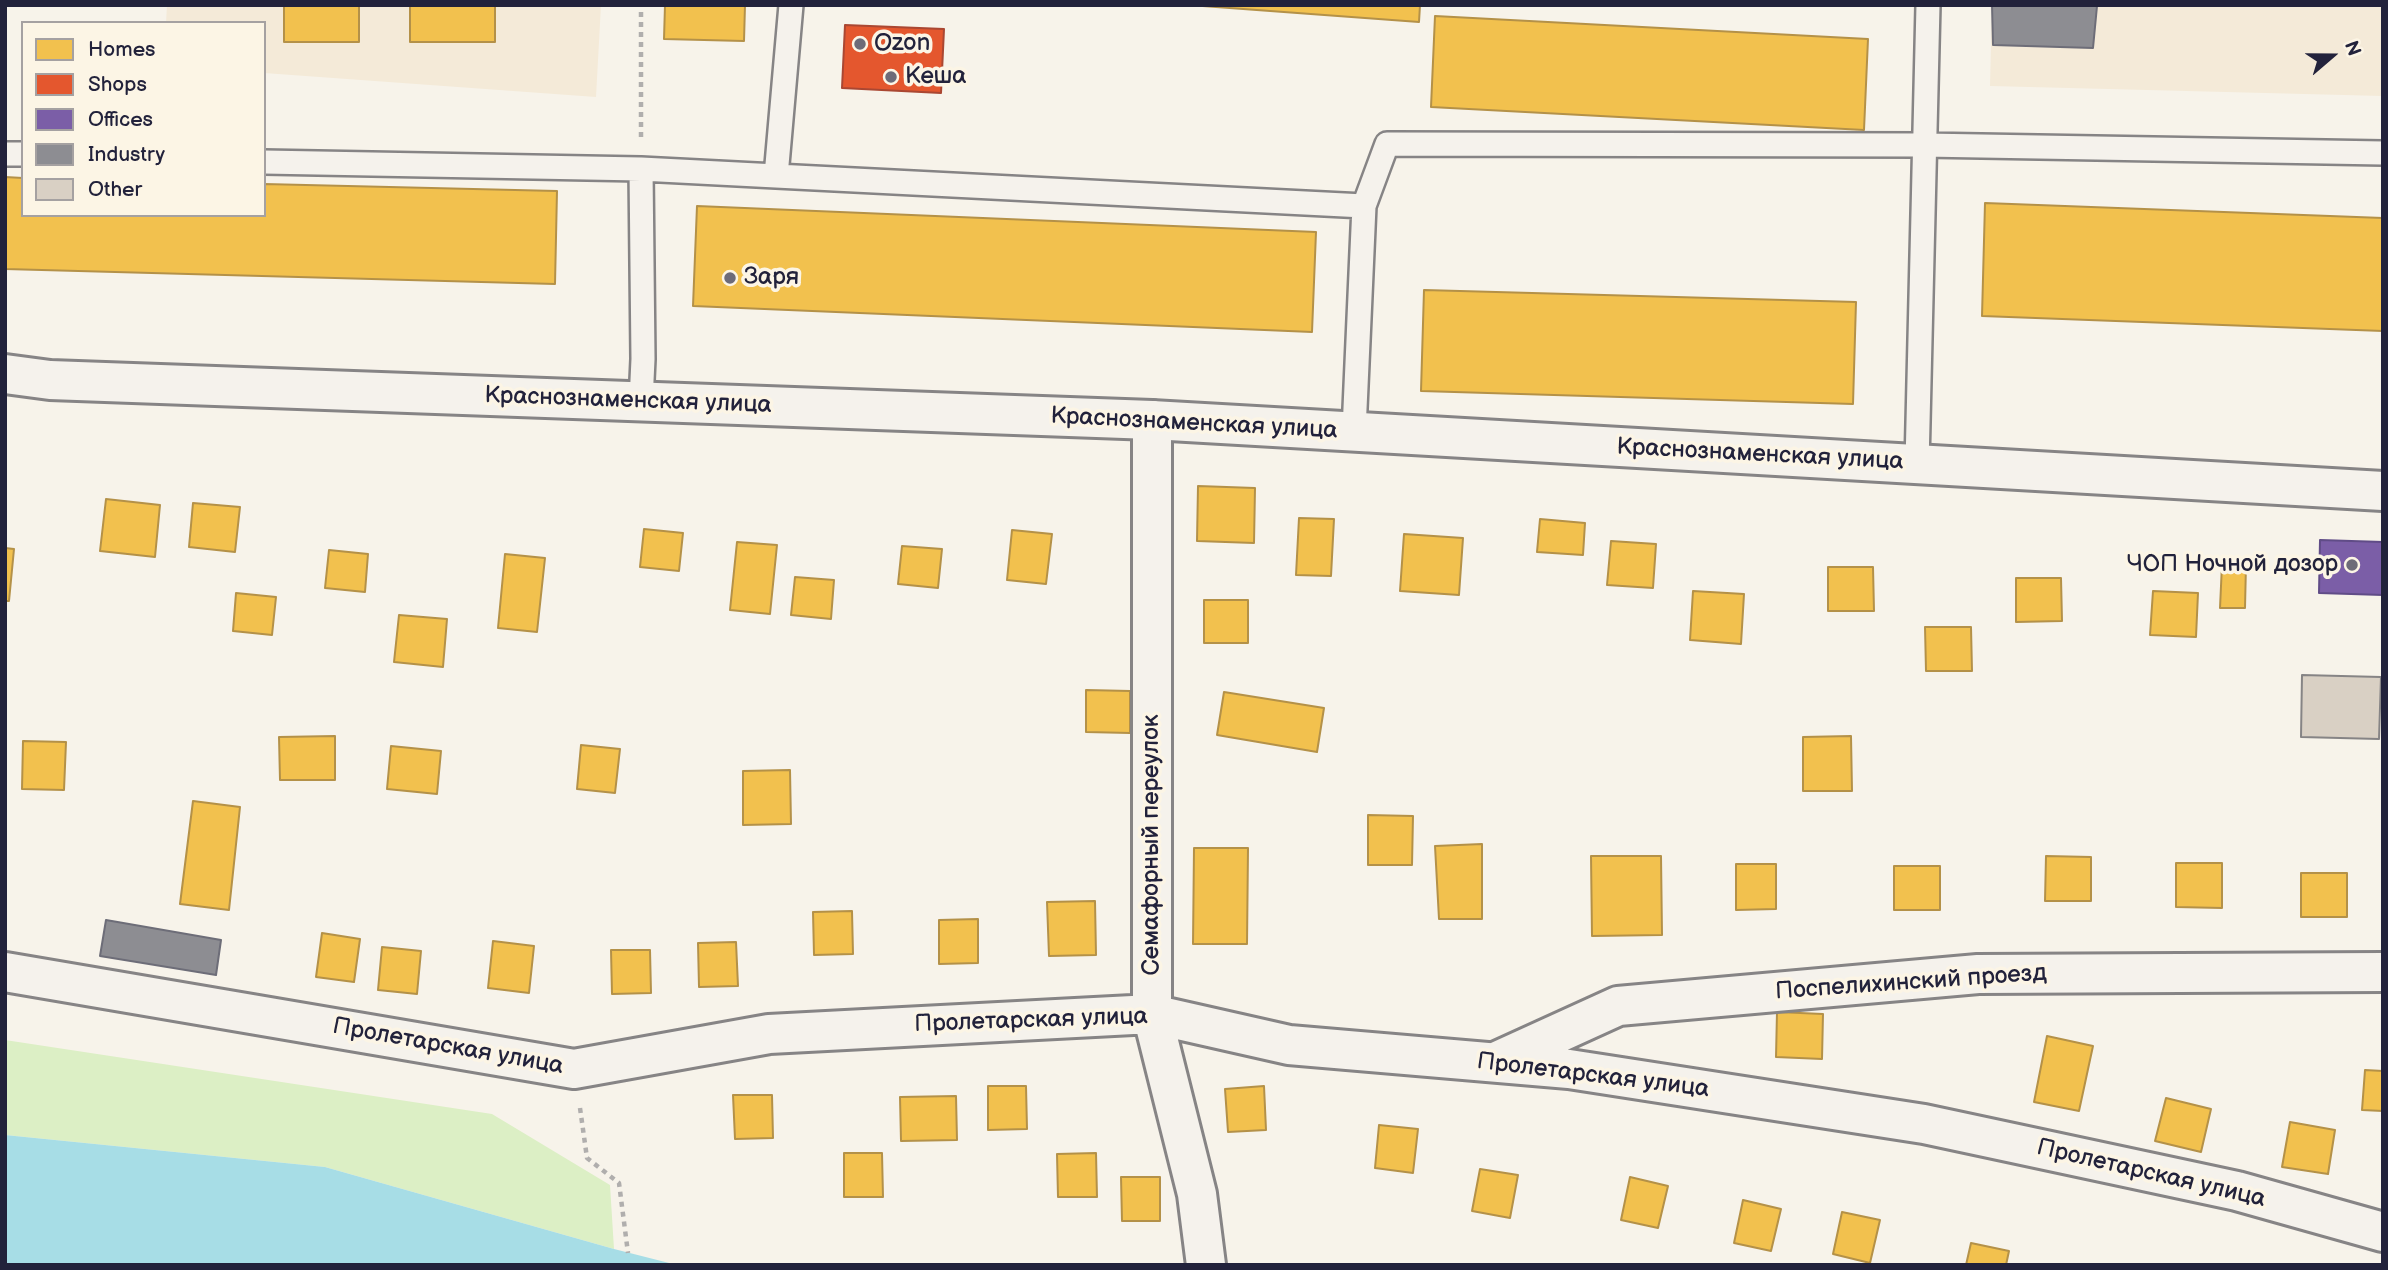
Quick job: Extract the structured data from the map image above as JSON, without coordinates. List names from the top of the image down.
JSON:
{
  "streets": {
    "street": [
      "Краснознаменская улица",
      "Семафорный переулок",
      "Поспелихинский проезд",
      "Пролетарская улица"
    ]
  },
  "crossings": [
    ["Краснознаменская улица", "Семафорный переулок"],
    ["Семафорный переулок", "Пролетарская улица"],
    ["Поспелихинский проезд", "Пролетарская улица"]
  ],
  "places": [
    "Ozon",
    "Кеша",
    "Заря",
    "ЧОП Ночной дозор"
  ],
  "legend": [
    "Homes",
    "Shops",
    "Offices",
    "Industry",
    "Other"
  ],
  "north": "right"
}
